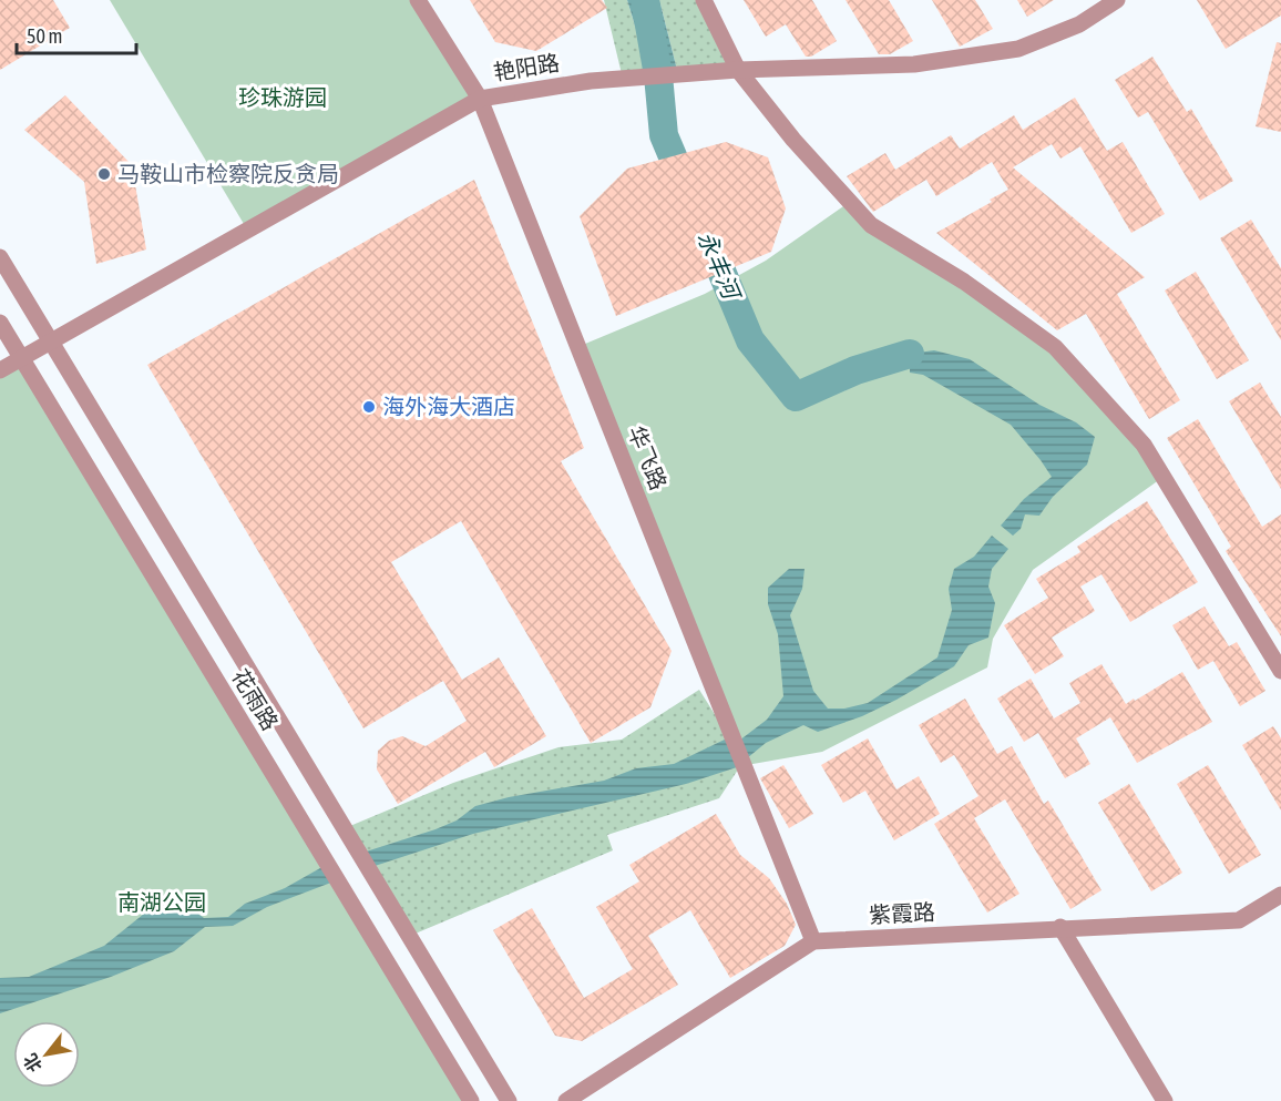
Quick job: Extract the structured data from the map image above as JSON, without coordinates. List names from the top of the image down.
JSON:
{
  "streets": {
    "street": [
      "艳阳路",
      "华飞路",
      "花雨路",
      "紫霞路"
    ]
  },
  "crossings": [
    ["艳阳路", "华飞路"],
    ["艳阳路", "花雨路"],
    ["华飞路", "紫霞路"]
  ],
  "water": ["永丰河"],
  "parks": ["珍珠游园", "南湖公园"],
  "places": ["马鞍山市检察院反贪局", "海外海大酒店"],
  "scale_bar": "50 m",
  "north": "bottom left"
}
